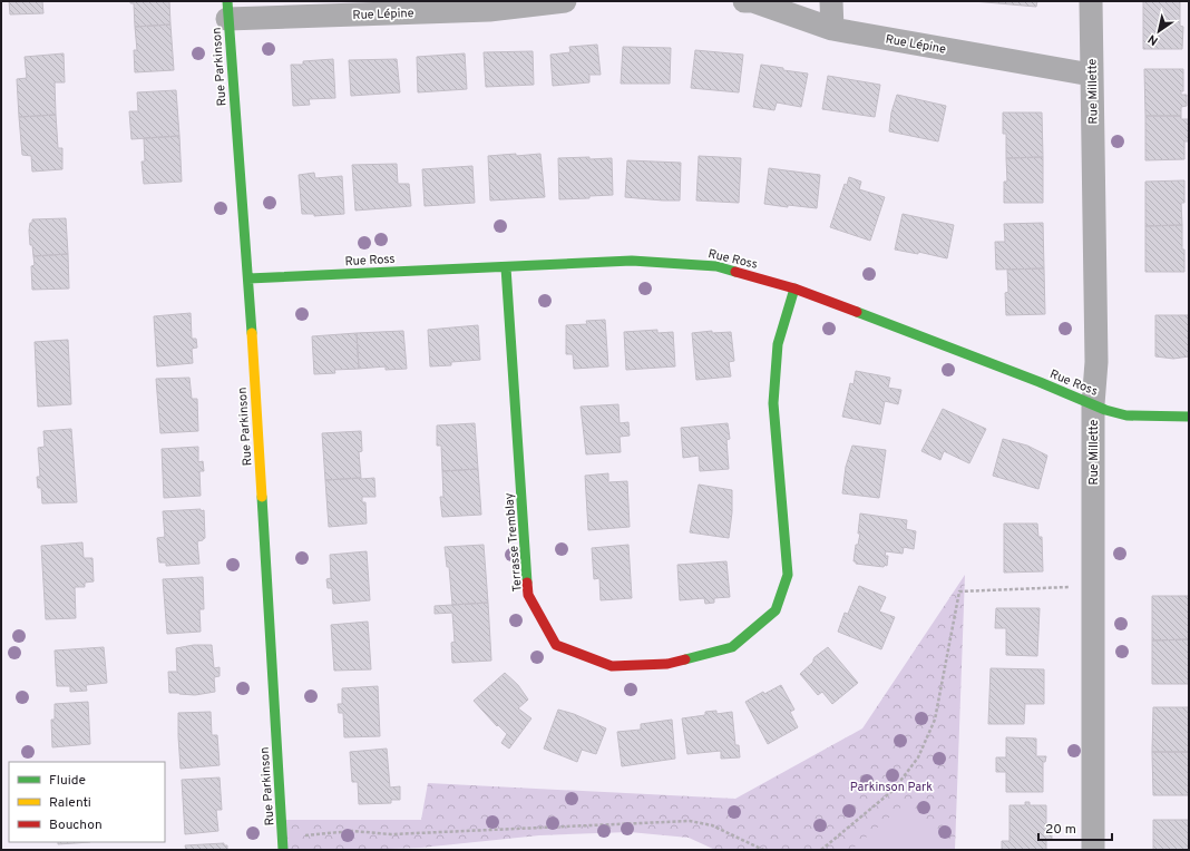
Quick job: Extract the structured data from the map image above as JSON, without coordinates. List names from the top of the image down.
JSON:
{
  "streets": {
    "street": [
      "Rue Lépine",
      "Rue Parkinson",
      "Rue Millette",
      "Rue Ross",
      "Terrasse Tremblay"
    ]
  },
  "crossings": [
    ["Rue Lépine", "Rue Parkinson"],
    ["Rue Lépine", "Rue Millette"],
    ["Rue Parkinson", "Rue Ross"],
    ["Rue Millette", "Rue Ross"],
    ["Rue Ross", "Terrasse Tremblay"]
  ],
  "parks": ["Parkinson Park"],
  "legend": ["Fluide", "Ralenti", "Bouchon"],
  "scale_bar": "20 m",
  "north": "bottom left"
}
